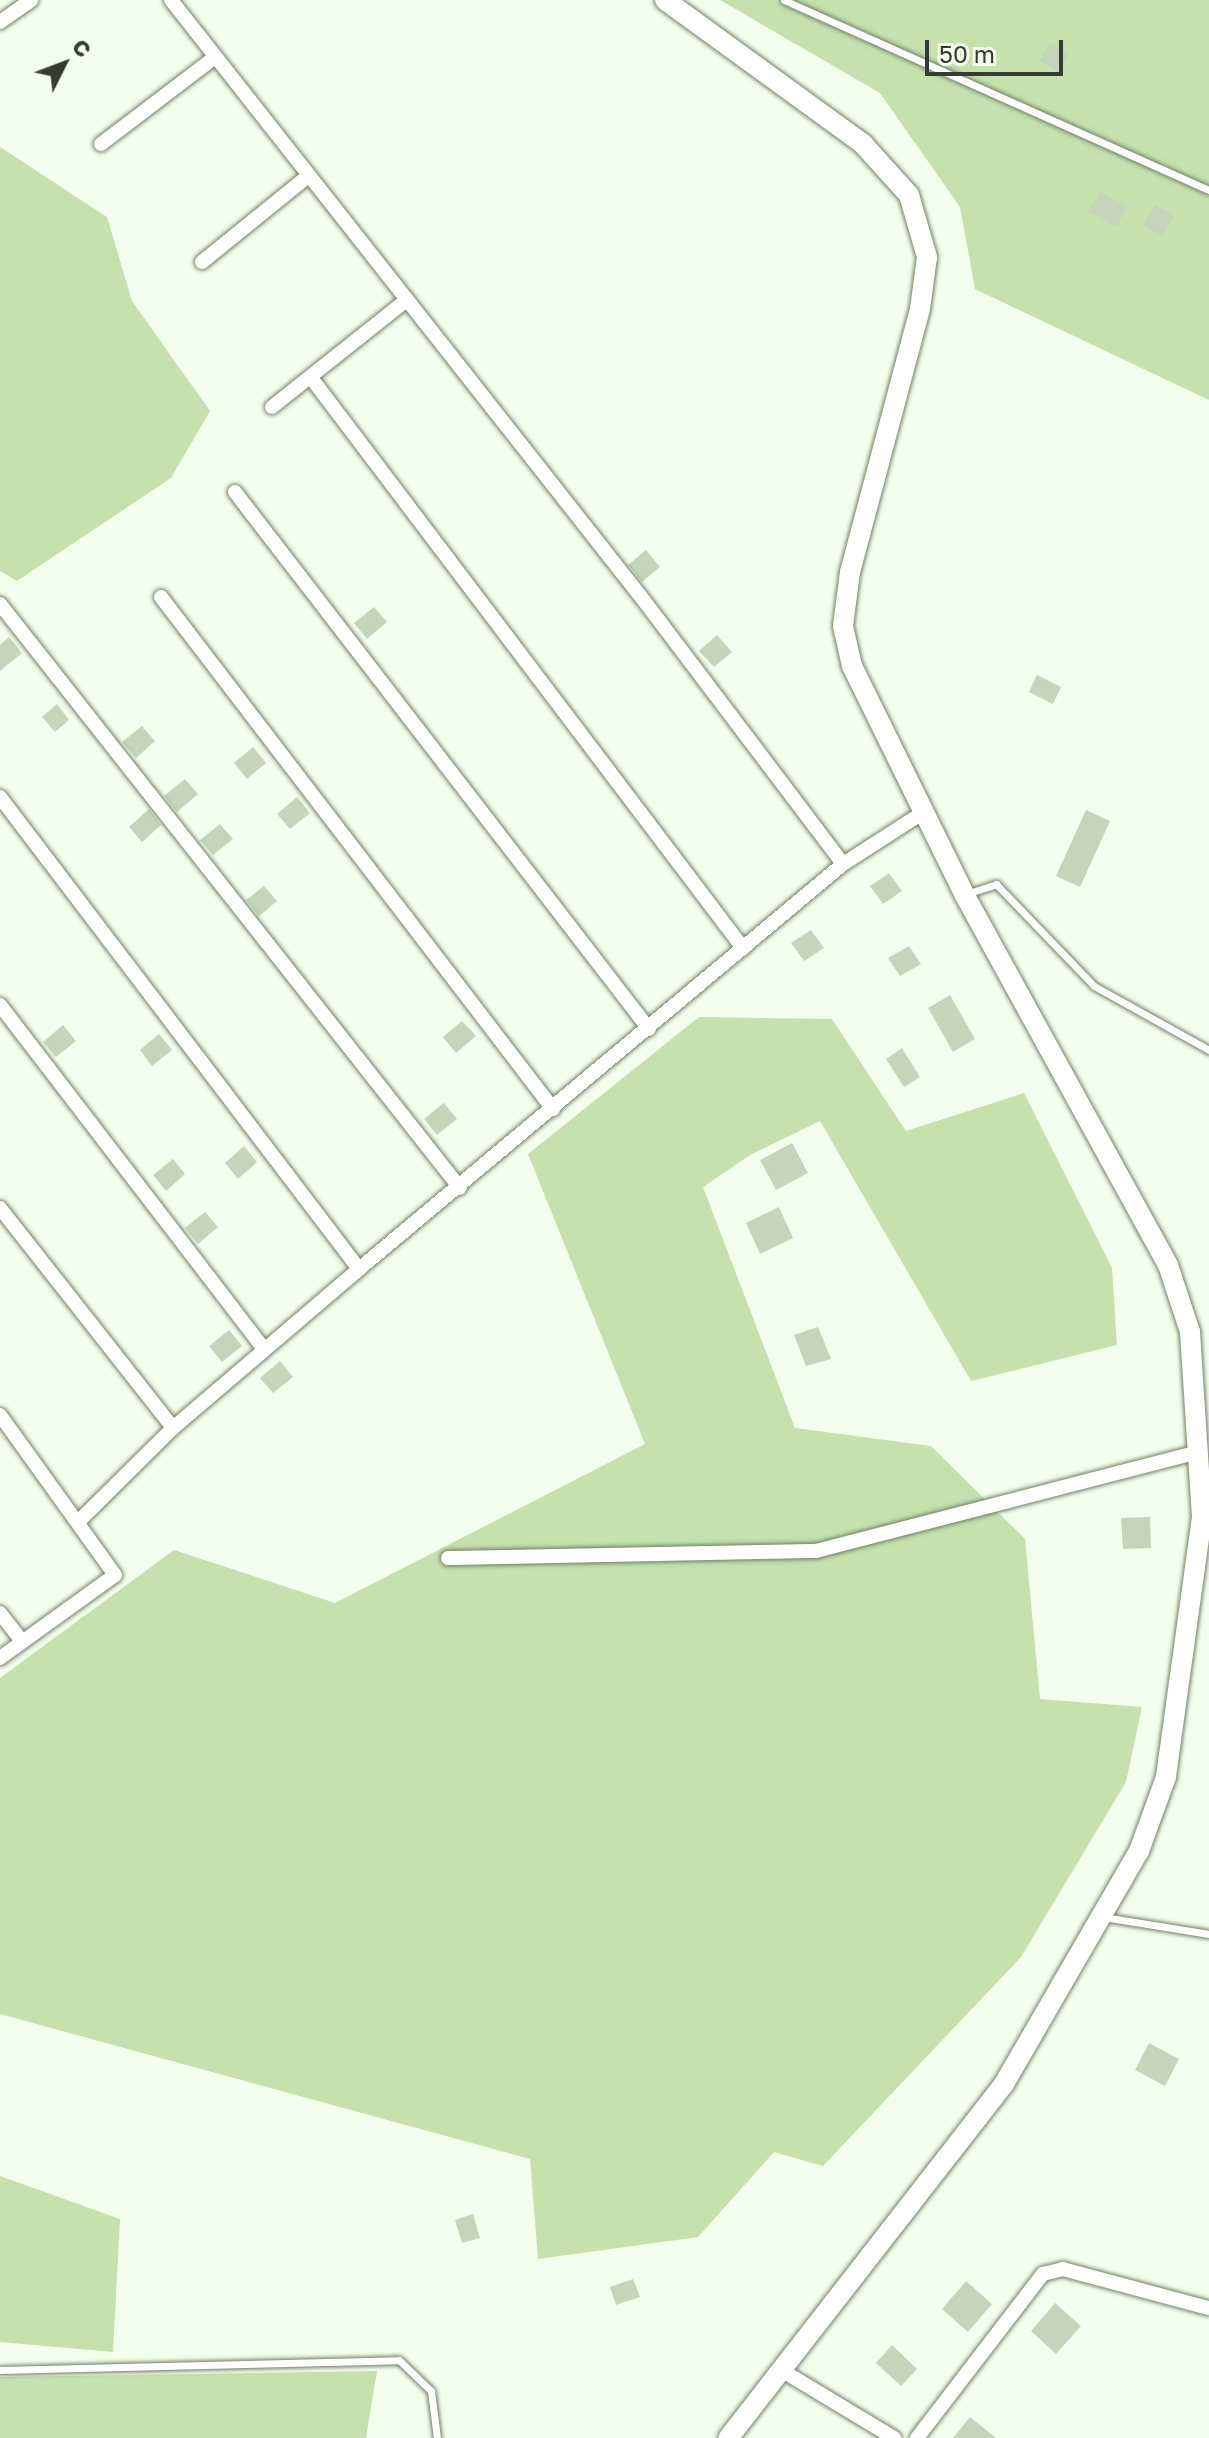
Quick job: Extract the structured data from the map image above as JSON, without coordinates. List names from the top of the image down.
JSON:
{
  "scale_bar": "50 m",
  "north": "top right"
}
